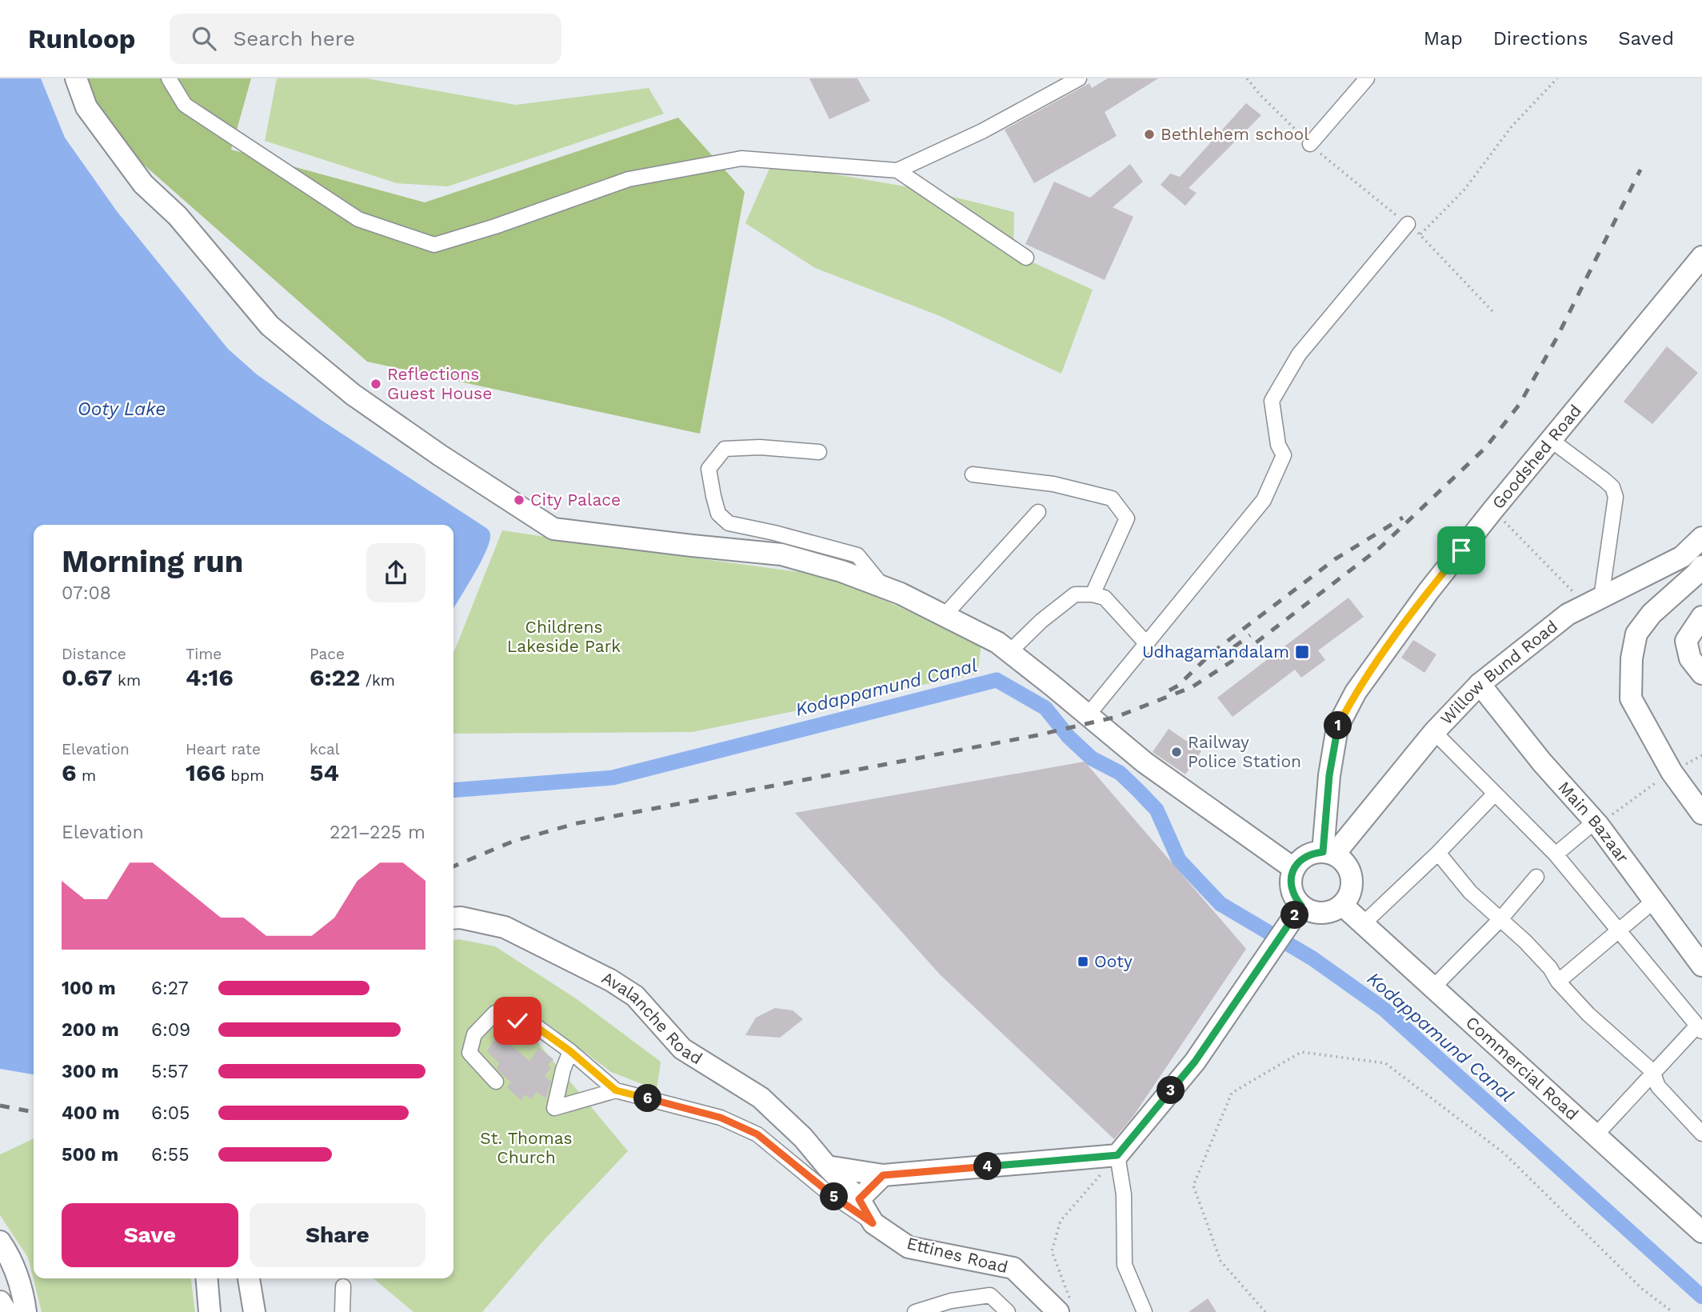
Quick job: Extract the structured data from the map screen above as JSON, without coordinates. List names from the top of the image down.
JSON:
{
  "streets": {
    "street": [
      "Goodshed Road",
      "Willow Bund Road",
      "Main Bazaar",
      "Avalanche Road",
      "Commercial Road",
      "Ettines Road"
    ]
  },
  "crossings": [
    ["Goodshed Road", "Willow Bund Road"],
    ["Goodshed Road", "Commercial Road"],
    ["Willow Bund Road", "Main Bazaar"],
    ["Willow Bund Road", "Commercial Road"],
    ["Avalanche Road", "Ettines Road"]
  ],
  "water": ["Ooty Lake", "Kodappamund Canal"],
  "parks": ["Childrens Lakeside Park", "St. Thomas Church"],
  "places": {
    "other": [
      "Bethlehem school",
      "Reflections Guest House",
      "City Palace",
      "Railway Police Station"
    ],
    "transit": ["Udhagamandalam", "Ooty"]
  },
  "page": {
    "header": "Runloop",
    "search": "Search here",
    "nav": ["Map", "Directions", "Saved"],
    "heading": ["Morning run", "07:08"],
    "stats": [
      ["Distance", "0.67 km"],
      ["Time", "4:16"],
      ["Pace", "6:22 /km"],
      ["Elevation", "6 m"],
      ["Heart rate", "166 bpm"],
      ["kcal", "54"]
    ],
    "pins": [
      "1",
      "2",
      "3",
      "6",
      "4",
      "5"
    ],
    "chart": ["Elevation", "221–225 m"],
    "list": [
      {
        "name": "100 m",
        "note": "6:27"
      },
      {
        "name": "200 m",
        "note": "6:09"
      },
      {
        "name": "300 m",
        "note": "5:57"
      },
      {
        "name": "400 m",
        "note": "6:05"
      },
      {
        "name": "500 m",
        "note": "6:55"
      }
    ],
    "buttons": ["Save", "Share"]
  }
}
